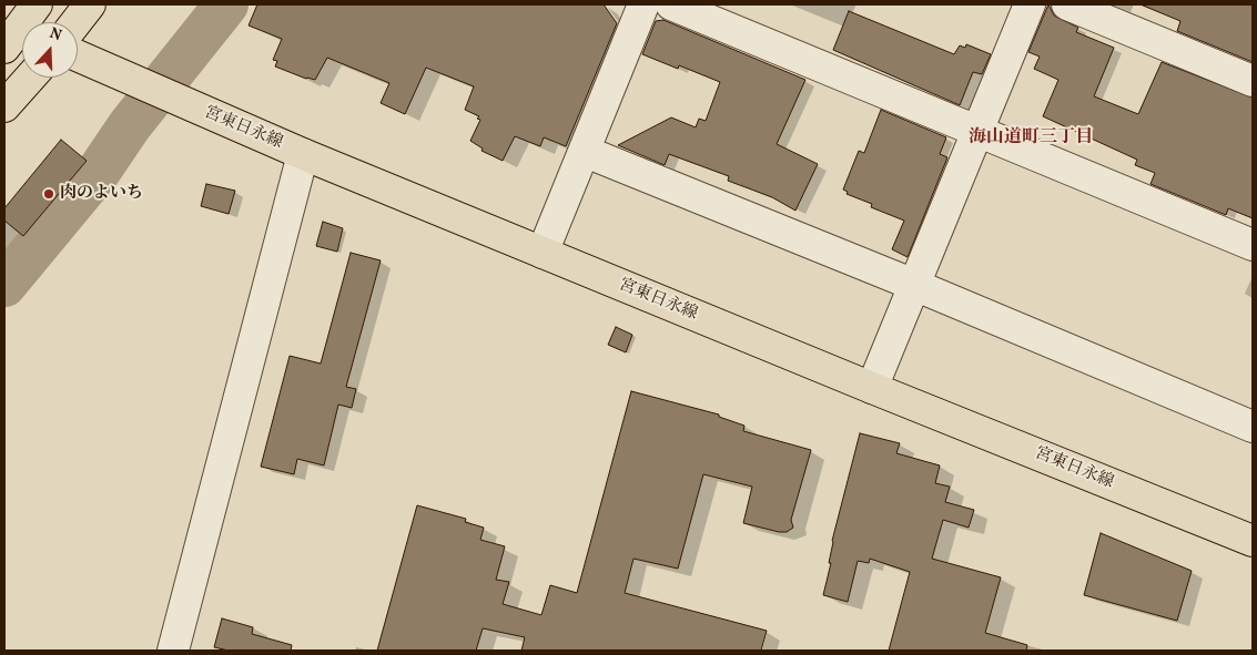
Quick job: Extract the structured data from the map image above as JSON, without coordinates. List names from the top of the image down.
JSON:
{
  "streets": {
    "main road": ["宮東日永線"]
  },
  "districts": ["海山道町三丁目"],
  "places": ["肉のよいち"],
  "north": "top"
}
